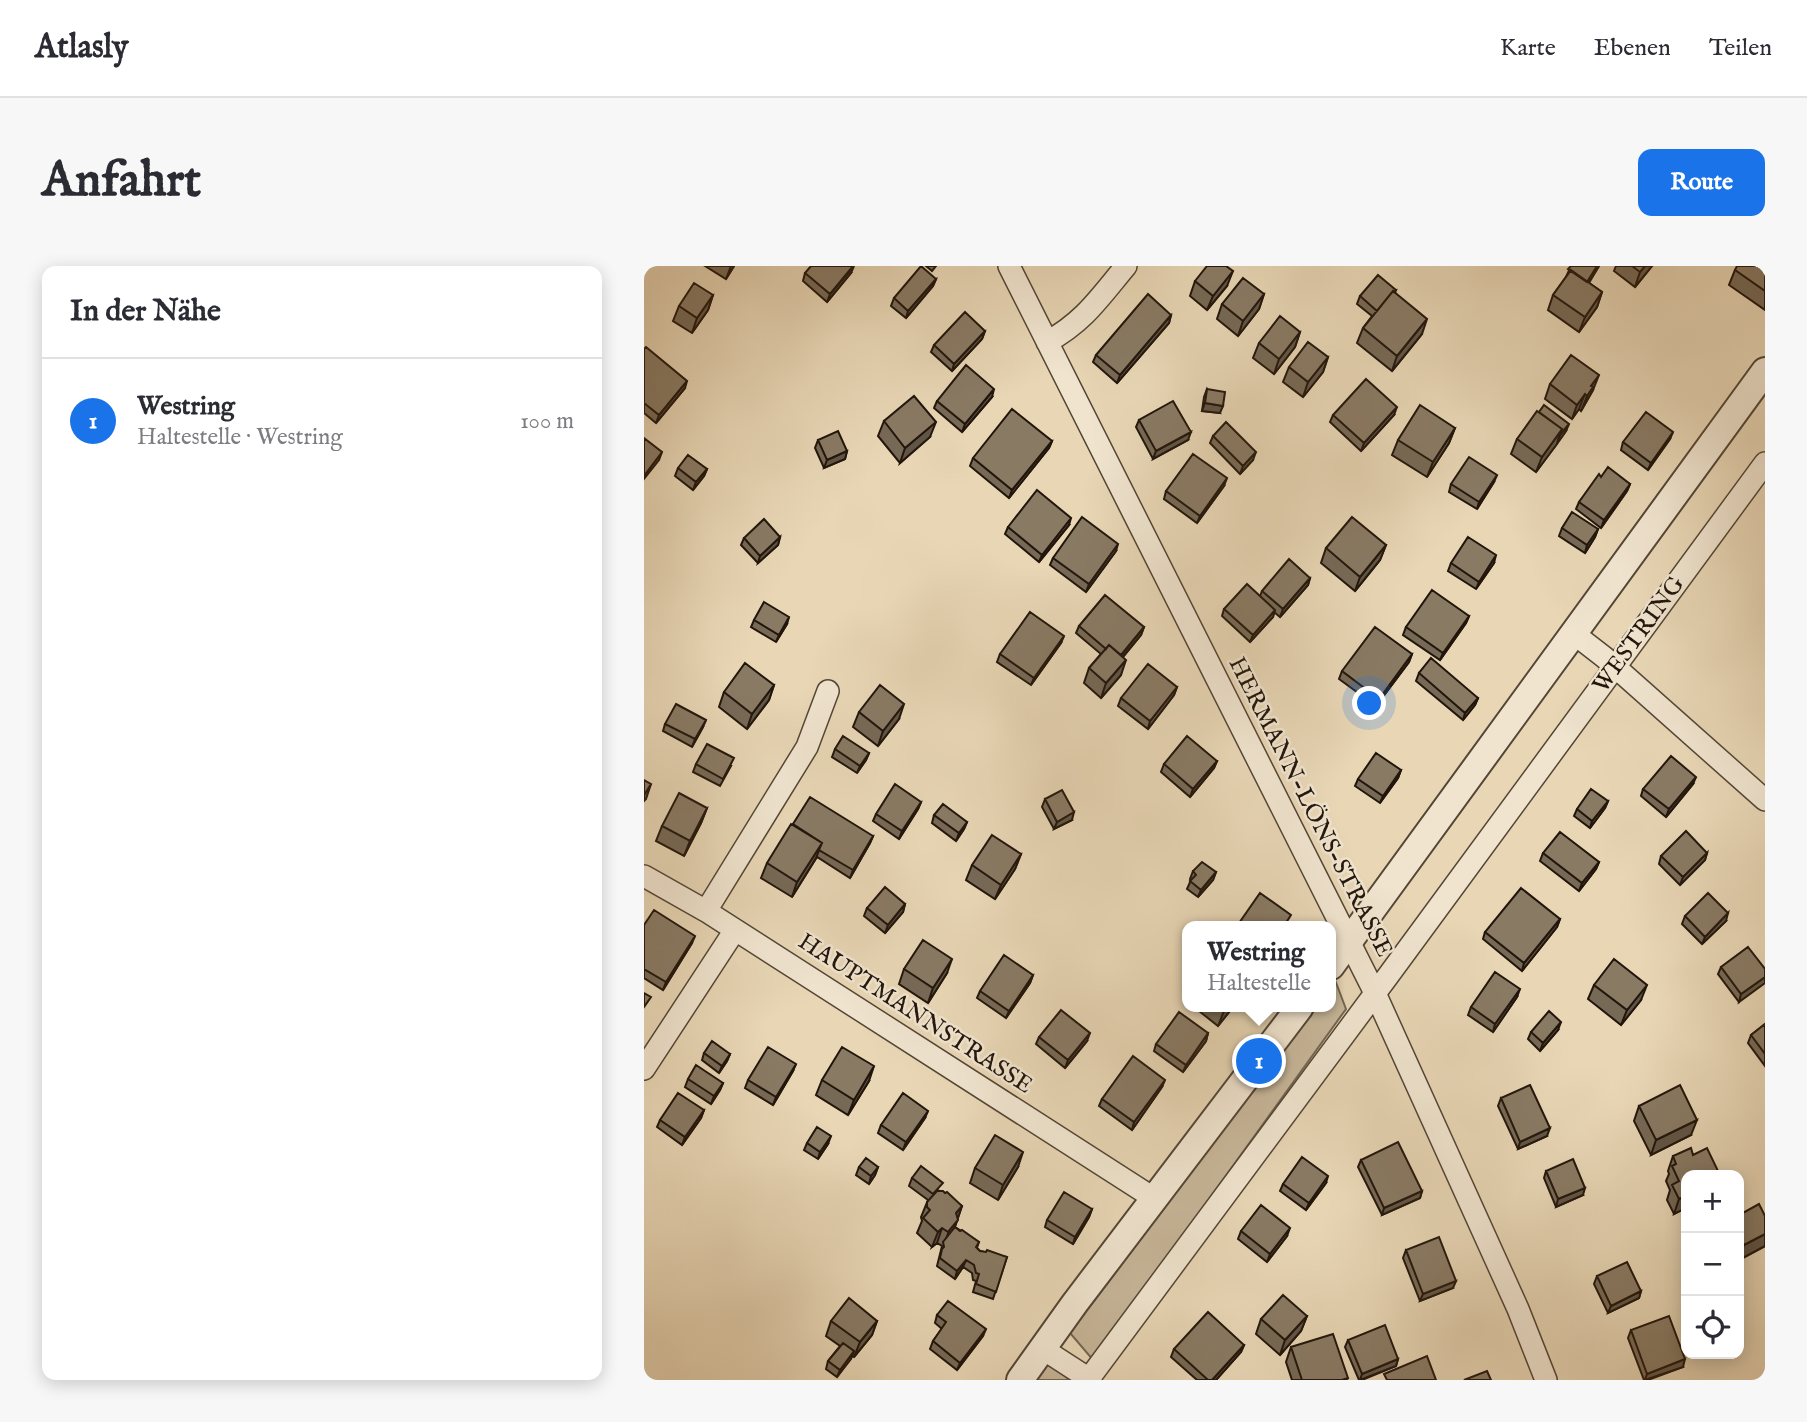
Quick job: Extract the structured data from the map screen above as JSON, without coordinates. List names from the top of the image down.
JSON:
{
  "streets": {
    "street": ["WESTRING", "HERMANN-LÖNS-STRASSE", "HAUPTMANNSTRASSE"]
  },
  "crossings": [
    ["WESTRING", "HERMANN-LÖNS-STRASSE"]
  ],
  "page": {
    "header": "Atlasly",
    "nav": ["Karte", "Ebenen", "Teilen"],
    "buttons": "Route",
    "title": "Anfahrt",
    "heading": "In der Nähe",
    "list": [
      {
        "mark": "1",
        "name": "Westring",
        "note": "Haltestelle · Westring",
        "value": "100 m"
      }
    ],
    "popup": ["Westring", "Haltestelle"],
    "pins": "1",
    "map_buttons": ["+", "−"]
  }
}
